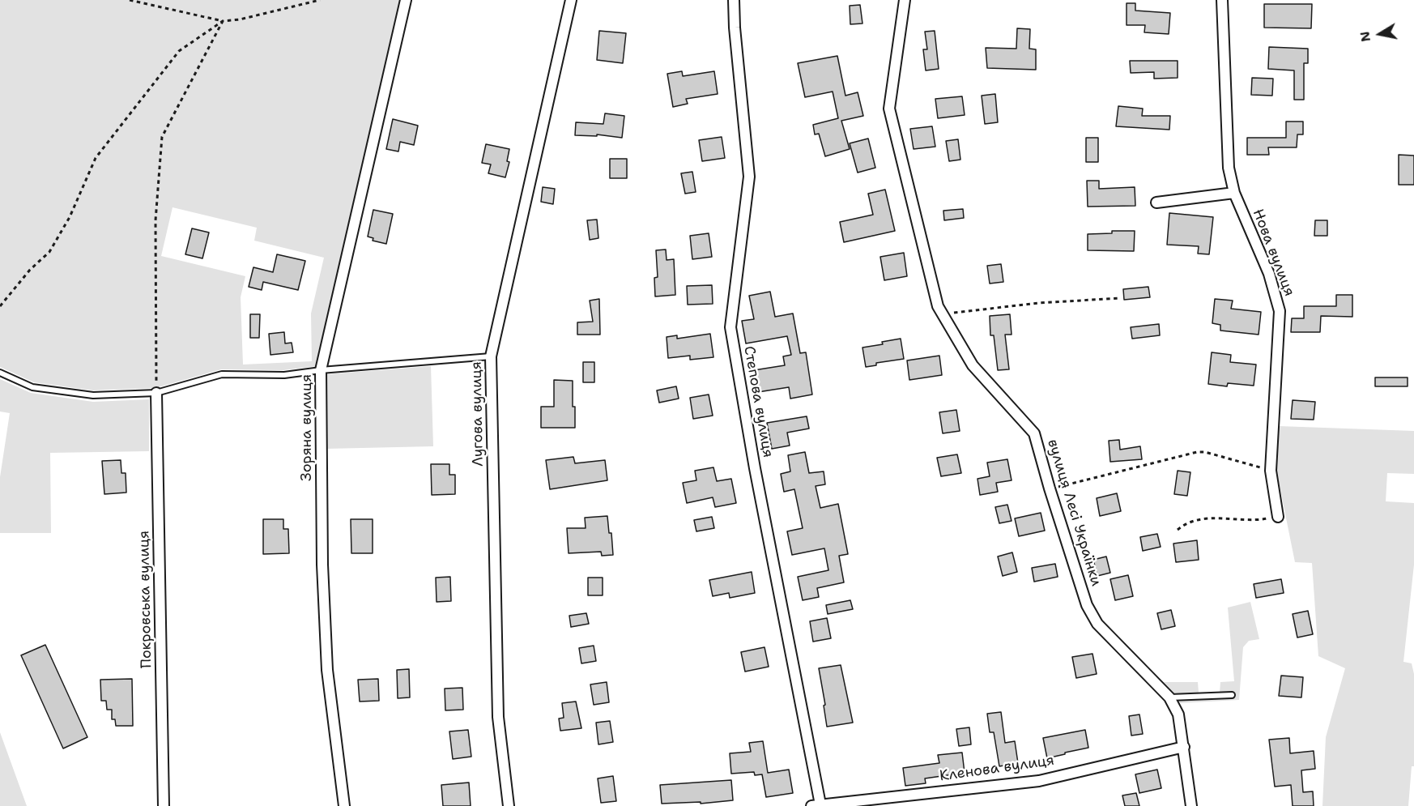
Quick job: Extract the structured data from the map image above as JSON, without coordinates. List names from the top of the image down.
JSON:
{
  "streets": {
    "street": [
      "Нова вулиця",
      "Степова вулиця",
      "Лугова вулиця",
      "Зоряна вулиця",
      "вулиця Лесі Українки",
      "Покровська вулиця",
      "Кленова вулиця"
    ]
  },
  "crossings": [
    ["Степова вулиця", "Кленова вулиця"],
    ["вулиця Лесі Українки", "Кленова вулиця"]
  ],
  "north": "left"
}
